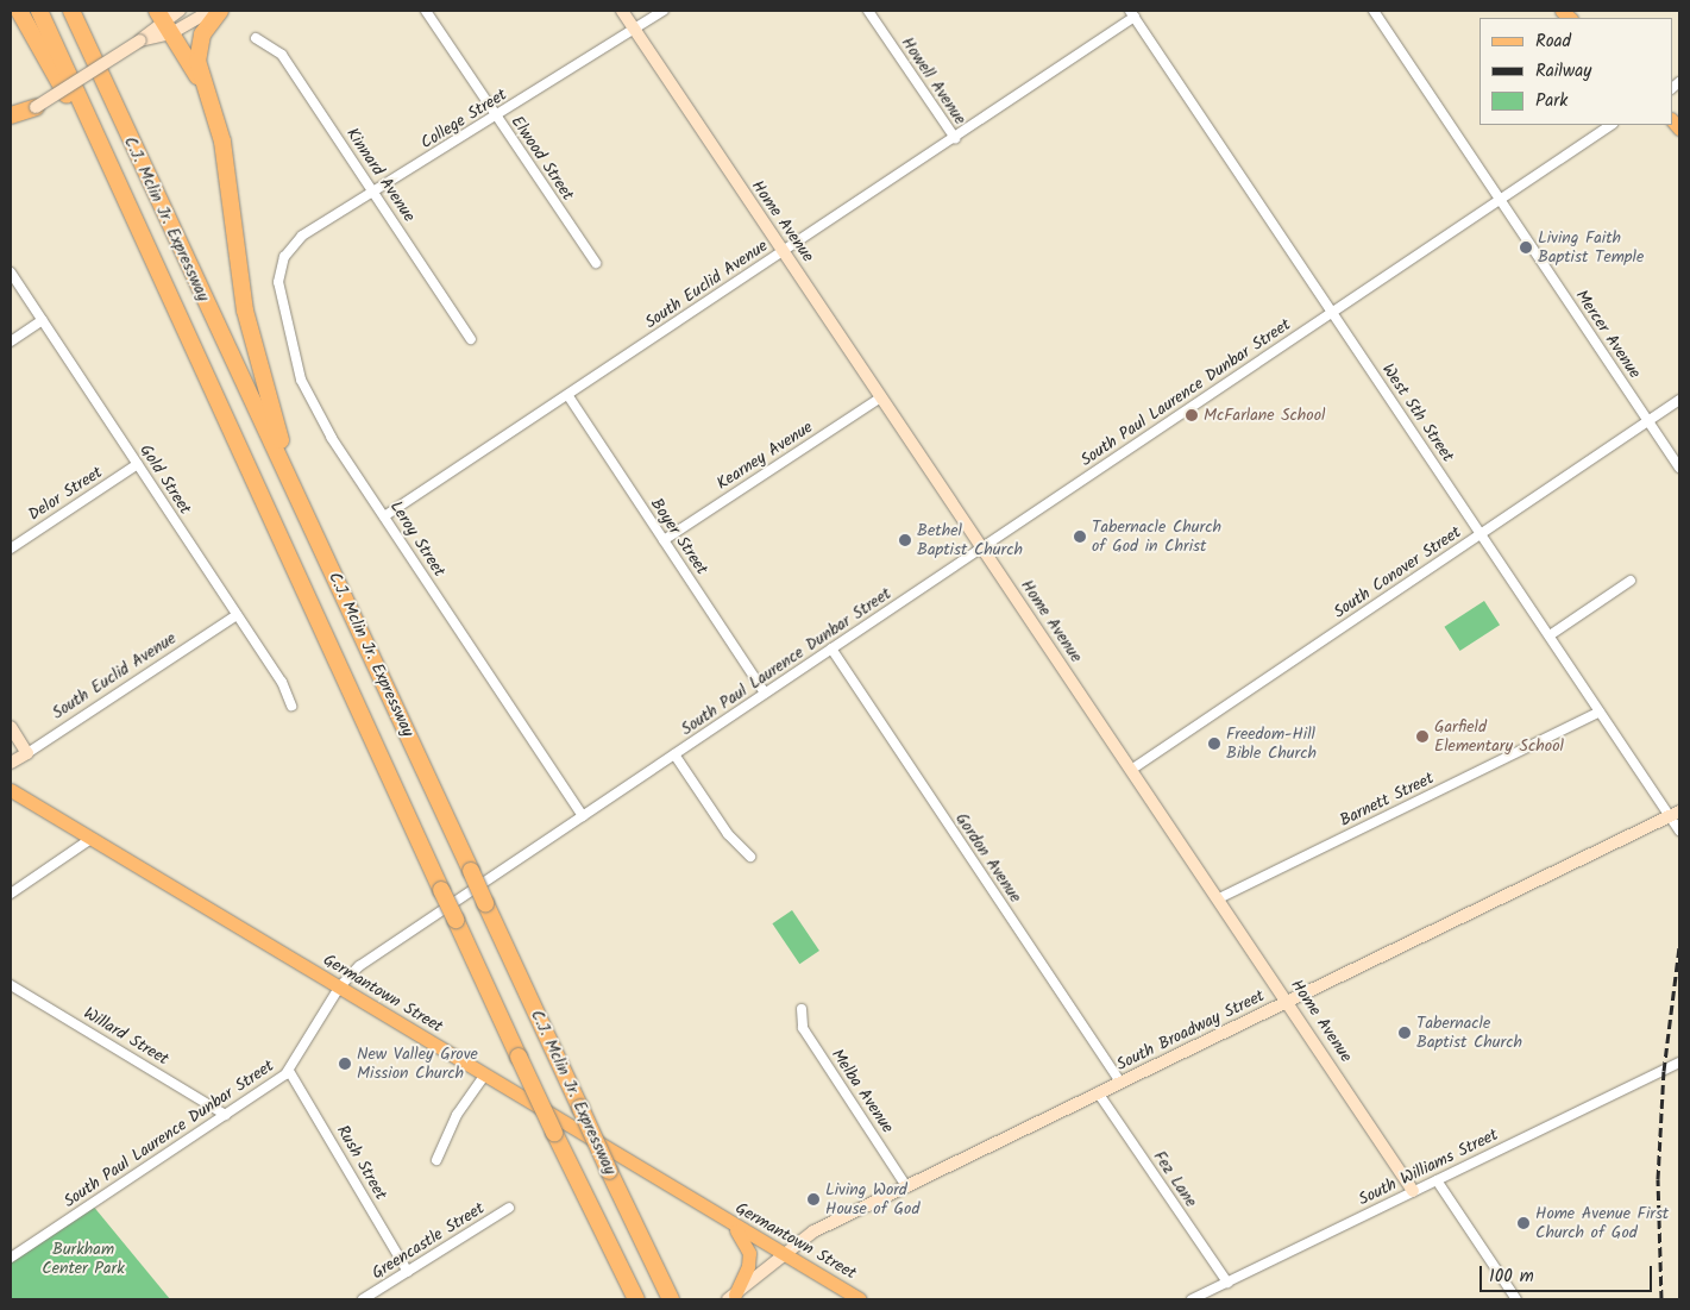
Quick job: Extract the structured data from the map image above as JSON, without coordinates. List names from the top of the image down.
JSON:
{
  "streets": {
    "highway": ["C.J. Mclin Jr. Expressway"],
    "main road": ["Germantown Street"],
    "street": [
      "Howell Avenue",
      "College Street",
      "Elwood Street",
      "Kinnard Avenue",
      "Home Avenue",
      "South Euclid Avenue",
      "Mercer Avenue",
      "South Paul Laurence Dunbar Street",
      "West 5th Street",
      "Kearney Avenue",
      "Gold Street",
      "Delor Street",
      "Boyer Street",
      "Leroy Street",
      "South Conover Street",
      "Barnett Street",
      "Gordon Avenue",
      "South Broadway Street",
      "Willard Street",
      "Melba Avenue",
      "Rush Street",
      "South Williams Street",
      "Fez Lane",
      "Greencastle Street"
    ]
  },
  "crossings": [
    ["Howell Avenue", "South Euclid Avenue"],
    ["College Street", "Elwood Street"],
    ["College Street", "Kinnard Avenue"],
    ["College Street", "Home Avenue"],
    ["College Street", "Leroy Street"],
    ["Home Avenue", "South Euclid Avenue"],
    ["Home Avenue", "South Paul Laurence Dunbar Street"],
    ["Home Avenue", "Kearney Avenue"],
    ["Home Avenue", "South Conover Street"],
    ["Home Avenue", "Barnett Street"],
    ["Home Avenue", "South Broadway Street"],
    ["Home Avenue", "South Williams Street"],
    ["South Euclid Avenue", "West 5th Street"],
    ["South Euclid Avenue", "Gold Street"],
    ["South Euclid Avenue", "Boyer Street"],
    ["South Euclid Avenue", "Leroy Street"],
    ["Mercer Avenue", "South Paul Laurence Dunbar Street"],
    ["Mercer Avenue", "South Conover Street"],
    ["South Paul Laurence Dunbar Street", "West 5th Street"],
    ["South Paul Laurence Dunbar Street", "Boyer Street"],
    ["South Paul Laurence Dunbar Street", "Leroy Street"],
    ["South Paul Laurence Dunbar Street", "Gordon Avenue"],
    ["South Paul Laurence Dunbar Street", "Germantown Street"],
    ["South Paul Laurence Dunbar Street", "Willard Street"],
    ["South Paul Laurence Dunbar Street", "Rush Street"],
    ["West 5th Street", "South Conover Street"],
    ["West 5th Street", "Barnett Street"],
    ["West 5th Street", "South Broadway Street"],
    ["Kearney Avenue", "Boyer Street"],
    ["Gold Street", "Delor Street"],
    ["Gordon Avenue", "South Broadway Street"],
    ["Germantown Street", "South Broadway Street"],
    ["South Broadway Street", "Melba Avenue"],
    ["South Broadway Street", "Fez Lane"],
    ["Rush Street", "Greencastle Street"],
    ["South Williams Street", "Fez Lane"]
  ],
  "parks": ["Burkham Center Park"],
  "places": [
    "Living Faith Baptist Temple",
    "McFarlane School",
    "Tabernacle Church of God in Christ",
    "Bethel Baptist Church",
    "Garfield Elementary School",
    "Freedom-Hill Bible Church",
    "Tabernacle Baptist Church",
    "New Valley Grove Mission Church",
    "Living Word House of God",
    "Home Avenue First Church of God"
  ],
  "legend": ["Road", "Railway", "Park"],
  "scale_bar": "100 m"
}
